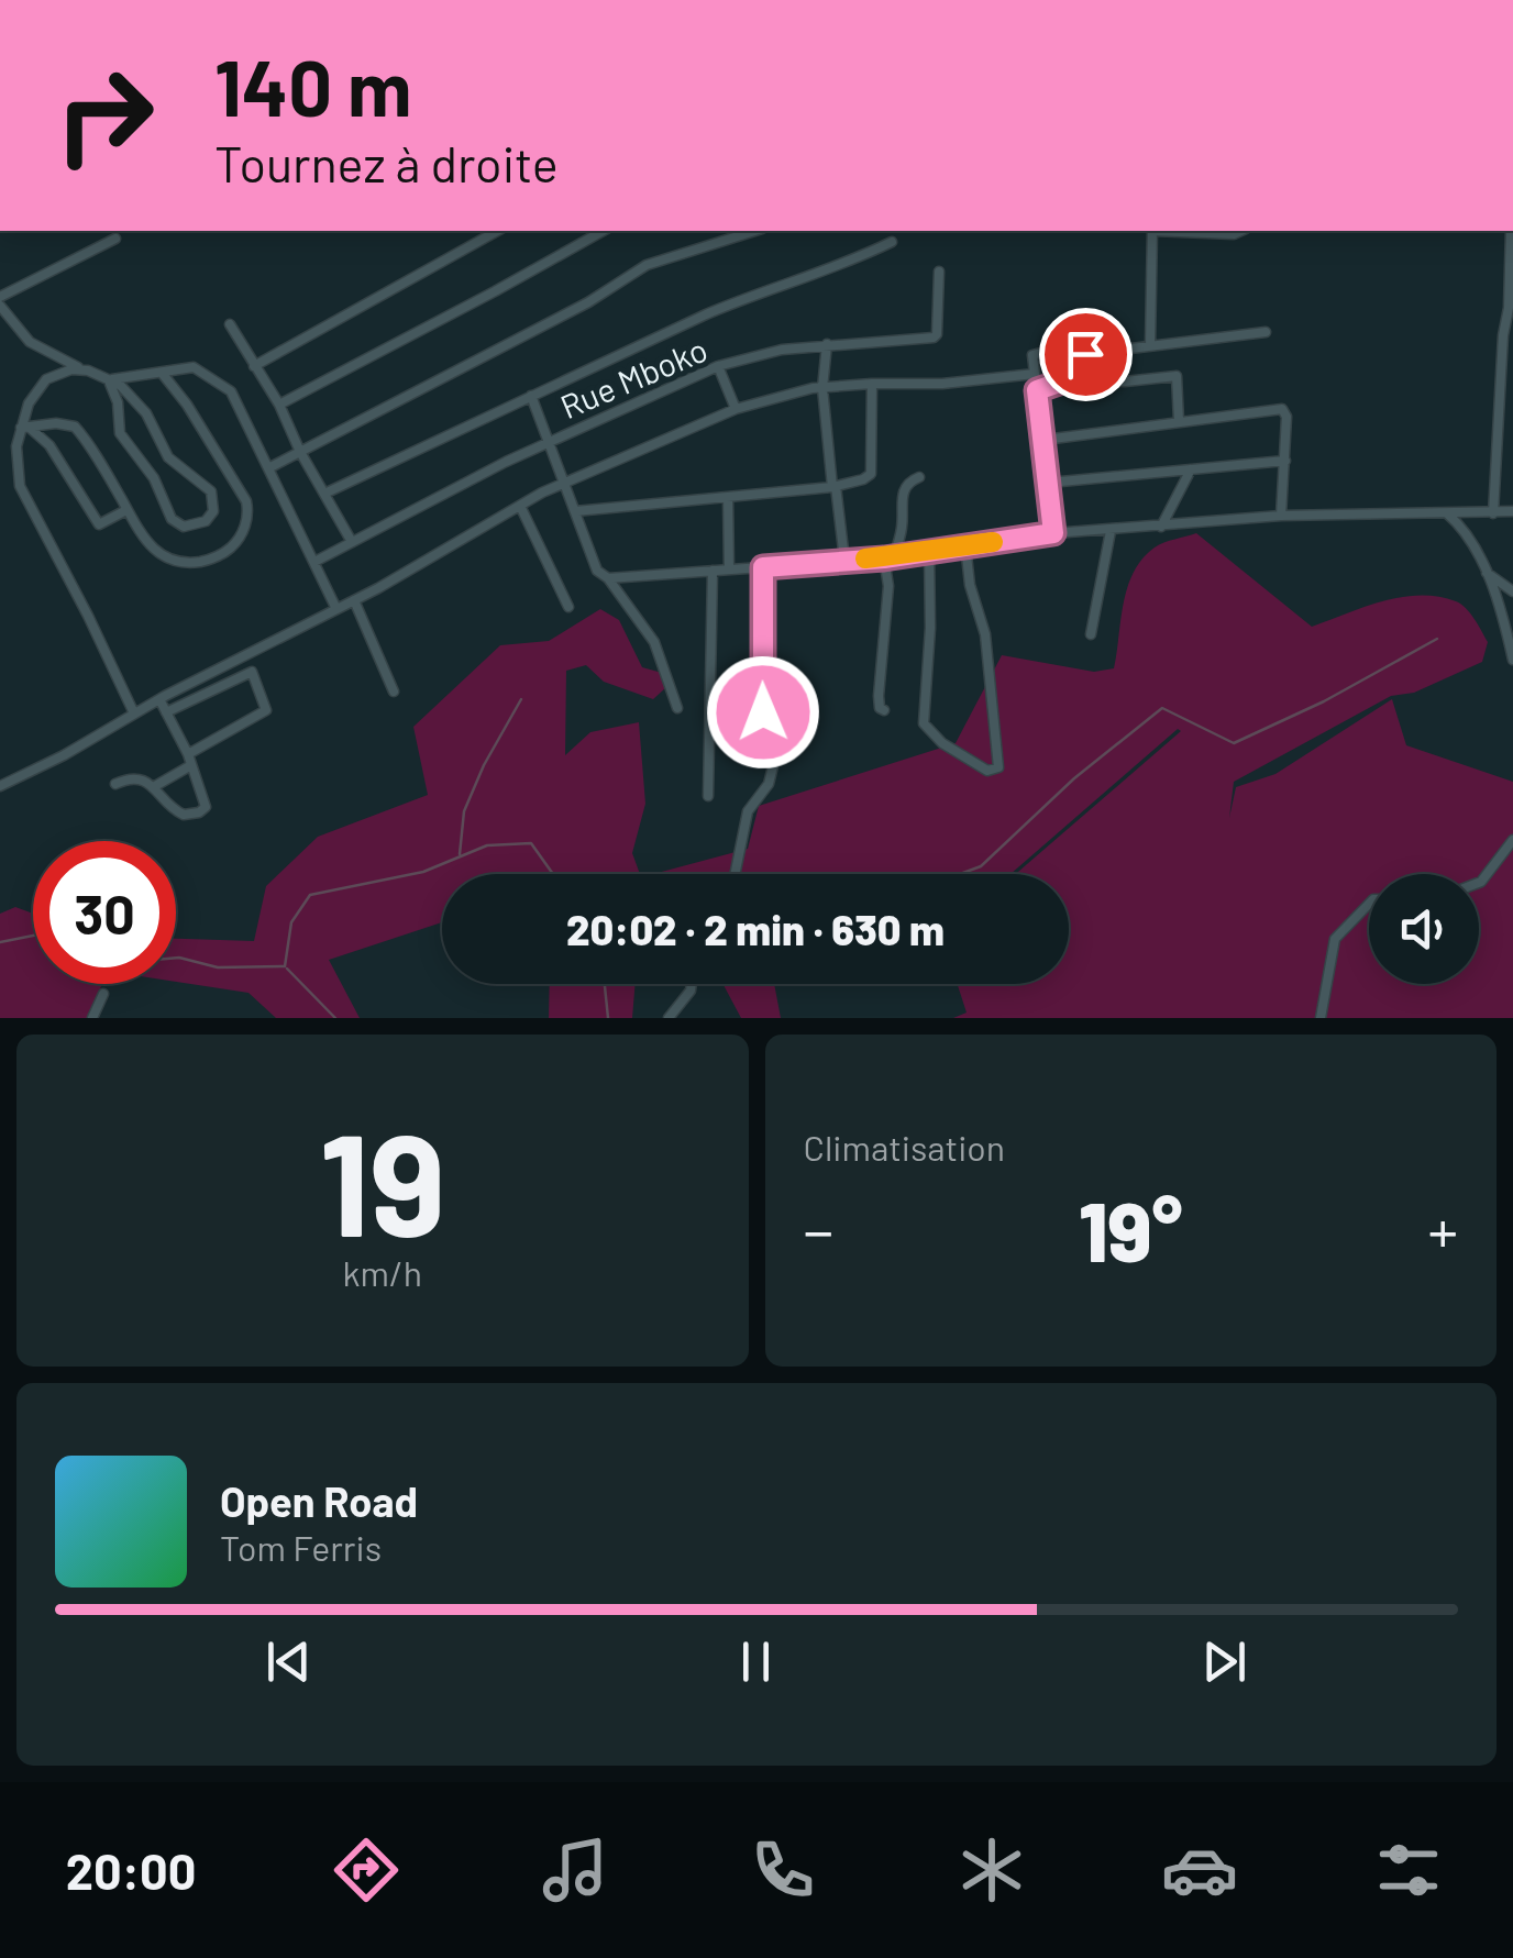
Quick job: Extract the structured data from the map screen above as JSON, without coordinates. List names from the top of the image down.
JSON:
{
  "streets": {
    "street": ["Rue Mboko"]
  },
  "page": {
    "turn": ["140 m", "Tournez à droite"],
    "limit": "30",
    "trip": "20:02 · 2 min · 630 m",
    "tile": [
      ["19", "km/h"],
      "Climatisation"
    ],
    "heat": ["−", "19°", "+"],
    "song": ["Open Road", "Tom Ferris"],
    "tabs": "20:00"
  }
}
